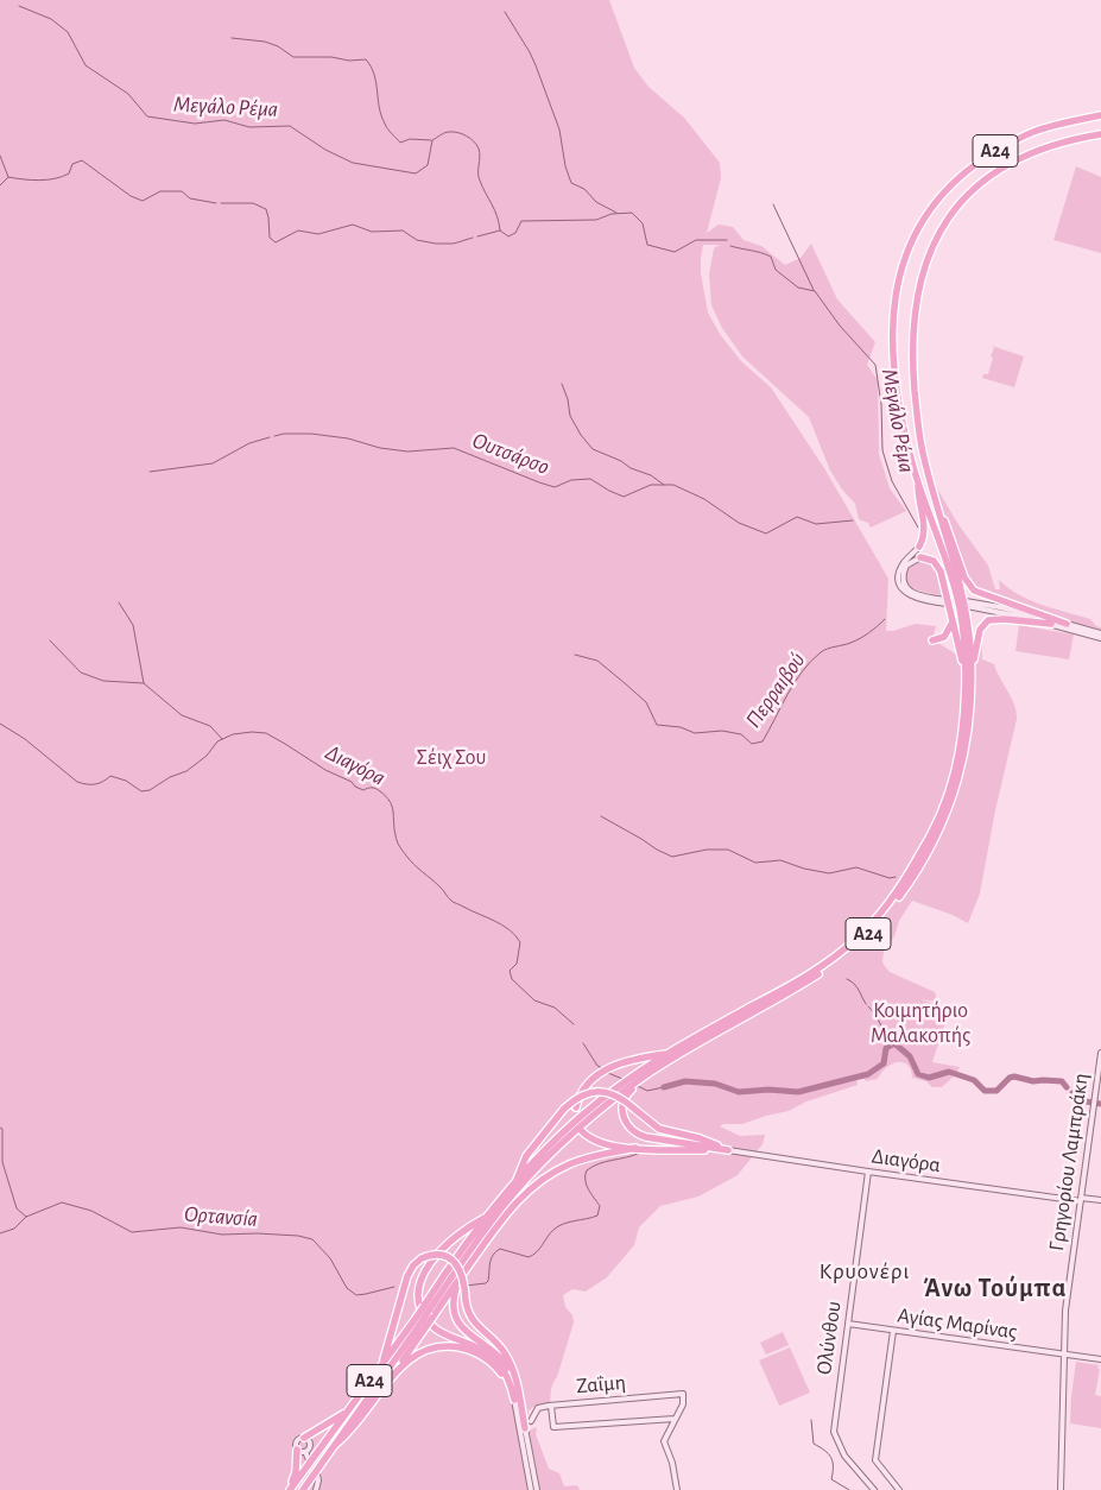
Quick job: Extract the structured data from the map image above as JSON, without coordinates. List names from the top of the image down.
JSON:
{
  "streets": {
    "highway": ["Α24"],
    "main road": [
      "Διαγόρα",
      "Γρηγορίου Λαμπράκη",
      "Αγίας Μαρίνας",
      "Ολύνθου",
      "Ζαΐμη"
    ]
  },
  "crossings": [
    ["Διαγόρα", "Γρηγορίου Λαμπράκη"],
    ["Διαγόρα", "Ολύνθου"],
    ["Γρηγορίου Λαμπράκη", "Αγίας Μαρίνας"],
    ["Αγίας Μαρίνας", "Ολύνθου"]
  ],
  "districts": ["Κρυονέρι", "Άνω Τούμπα"],
  "water": [
    "Μεγάλο Ρέμα",
    "Ουτσάρσο",
    "Περραιβού",
    "Διαγόρα",
    "Ορτανσία"
  ],
  "parks": ["Σέιχ Σου", "Κοιμητήριο Μαλακοπής"]
}
